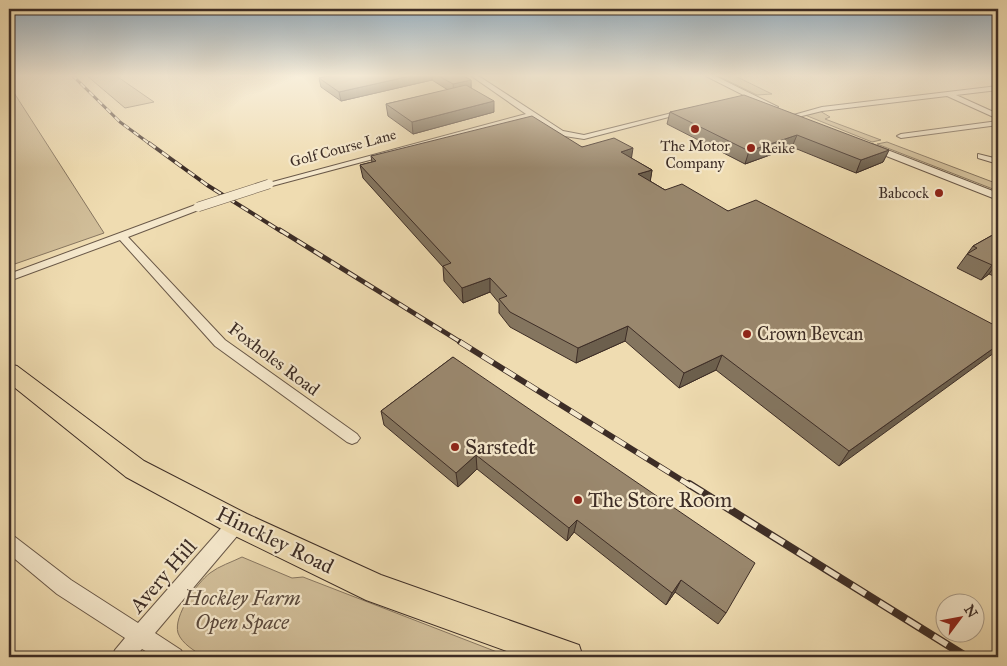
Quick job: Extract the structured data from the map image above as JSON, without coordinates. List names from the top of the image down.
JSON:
{
  "streets": {
    "main road": ["Hinckley Road"],
    "street": ["Golf Course Lane", "Foxholes Road", "Avery Hill"]
  },
  "crossings": [
    ["Golf Course Lane", "Foxholes Road"],
    ["Hinckley Road", "Avery Hill"]
  ],
  "parks": ["Hockley Farm Open Space"],
  "places": [
    "The Motor Company",
    "Reike",
    "Babcock",
    "Crown Bevcan",
    "Sarstedt",
    "The Store Room"
  ],
  "north": "top right"
}
